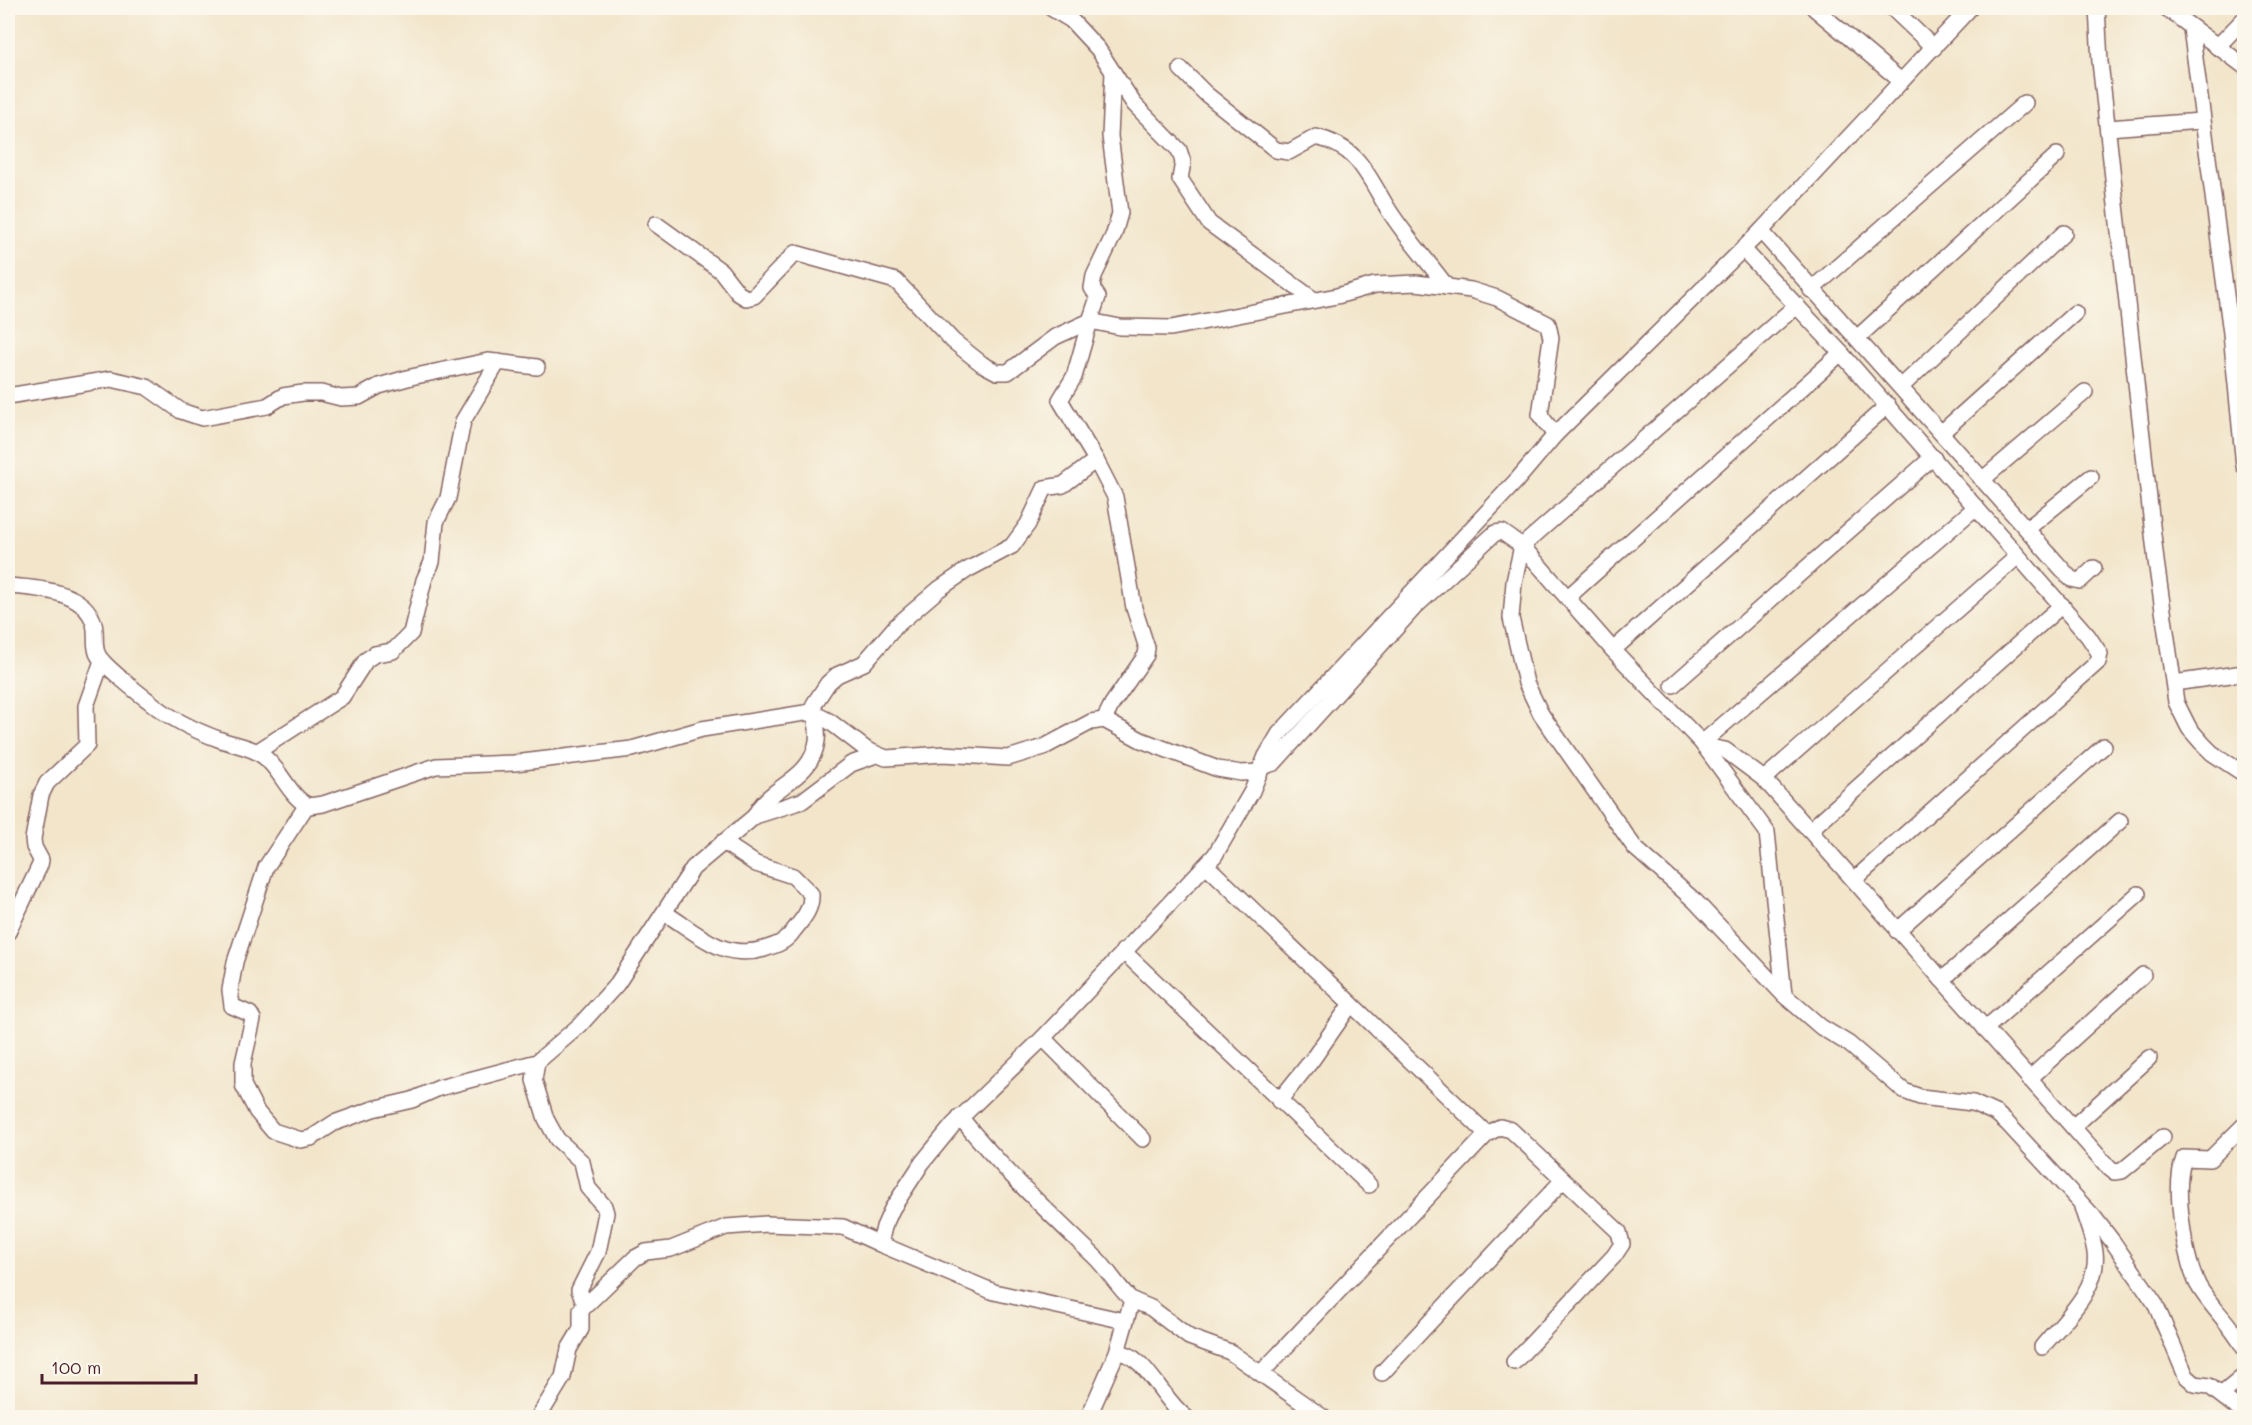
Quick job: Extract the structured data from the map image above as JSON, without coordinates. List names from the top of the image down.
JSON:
{
  "scale_bar": "100 m"
}
